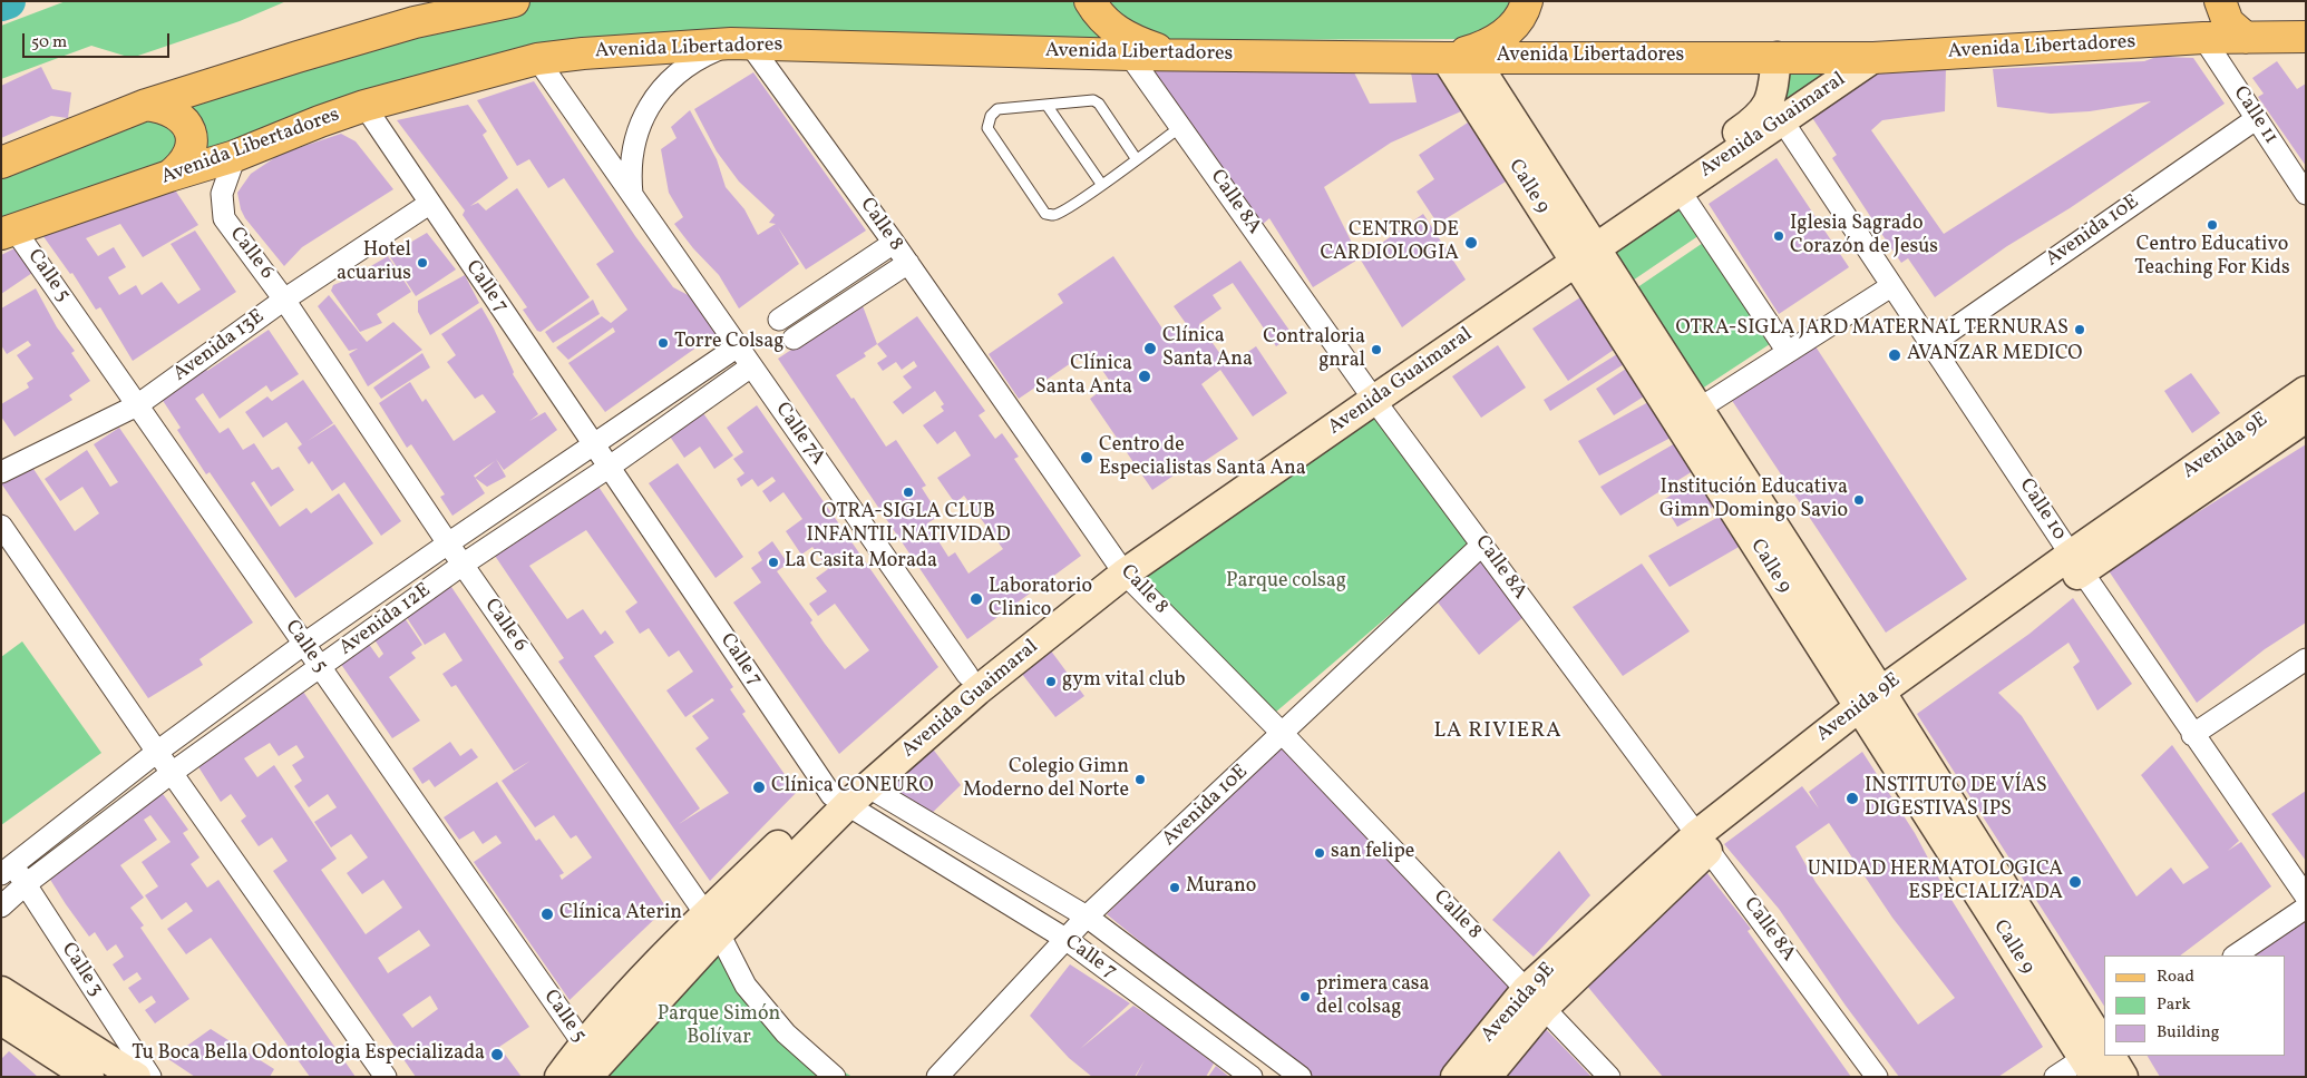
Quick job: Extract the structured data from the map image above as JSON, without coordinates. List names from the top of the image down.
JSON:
{
  "streets": {
    "main road": ["Avenida Libertadores"],
    "street": [
      "Calle 11",
      "Avenida Guaimaral",
      "Calle 9",
      "Calle 8A",
      "Calle 8",
      "Avenida 10E",
      "Calle 6",
      "Calle 5",
      "Calle 7",
      "Avenida 13E",
      "Calle 7A",
      "Avenida 9E",
      "Calle 10",
      "Avenida 12E",
      "Calle 3"
    ]
  },
  "crossings": [
    ["Avenida Libertadores", "Calle 11"],
    ["Avenida Libertadores", "Avenida Guaimaral"],
    ["Avenida Libertadores", "Calle 9"],
    ["Avenida Libertadores", "Calle 8A"],
    ["Avenida Libertadores", "Calle 8"],
    ["Avenida Libertadores", "Calle 6"],
    ["Avenida Libertadores", "Calle 5"],
    ["Avenida Libertadores", "Calle 7"],
    ["Avenida Libertadores", "Calle 7A"],
    ["Calle 11", "Avenida 10E"],
    ["Avenida Guaimaral", "Calle 9"],
    ["Avenida Guaimaral", "Calle 8A"],
    ["Avenida Guaimaral", "Calle 8"],
    ["Avenida Guaimaral", "Calle 6"],
    ["Avenida Guaimaral", "Calle 5"],
    ["Avenida Guaimaral", "Calle 7"],
    ["Avenida Guaimaral", "Calle 7A"],
    ["Avenida Guaimaral", "Calle 10"],
    ["Calle 9", "Avenida 9E"],
    ["Calle 8A", "Avenida 10E"],
    ["Calle 8A", "Avenida 9E"],
    ["Calle 8", "Avenida 10E"],
    ["Calle 8", "Calle 7A"],
    ["Calle 8", "Avenida 9E"],
    ["Avenida 10E", "Calle 7"],
    ["Avenida 10E", "Calle 10"],
    ["Calle 6", "Avenida 13E"],
    ["Calle 6", "Avenida 12E"],
    ["Calle 5", "Avenida 13E"],
    ["Calle 5", "Avenida 12E"],
    ["Calle 7", "Avenida 13E"],
    ["Calle 7", "Avenida 12E"],
    ["Calle 7A", "Avenida 12E"],
    ["Avenida 9E", "Calle 10"],
    ["Avenida 12E", "Calle 3"]
  ],
  "districts": ["LA RIVIERA"],
  "parks": ["Parque colsag", "Parque Simón Bolívar"],
  "places": [
    "Centro Educativo Teaching For Kids",
    "Iglesia Sagrado Corazón de Jesús",
    "CENTRO DE CARDIOLOGIA",
    "Hotel acuarius",
    "OTRA-SIGLA JARD MATERNAL TERNURAS",
    "Torre Colsag",
    "Clínica Santa Ana",
    "Contraloria gnral",
    "AVANZAR MEDICO",
    "Clínica Santa Anta",
    "Centro de Especialistas Santa Ana",
    "OTRA-SIGLA CLUB INFANTIL NATIVIDAD",
    "Institución Educativa Gimn Domingo Savio",
    "La Casita Morada",
    "Laboratorio Clinico",
    "gym vital club",
    "Colegio Gimn Moderno del Norte",
    "Clínica CONEURO",
    "INSTITUTO DE VÍAS DIGESTIVAS IPS",
    "san felipe",
    "UNIDAD HERMATOLOGICA ESPECIALIZADA",
    "Murano",
    "Clínica Aterin",
    "primera casa del colsag",
    "Tu Boca Bella Odontologia Especializada"
  ],
  "legend": ["Road", "Park", "Building"],
  "scale_bar": "50 m"
}
